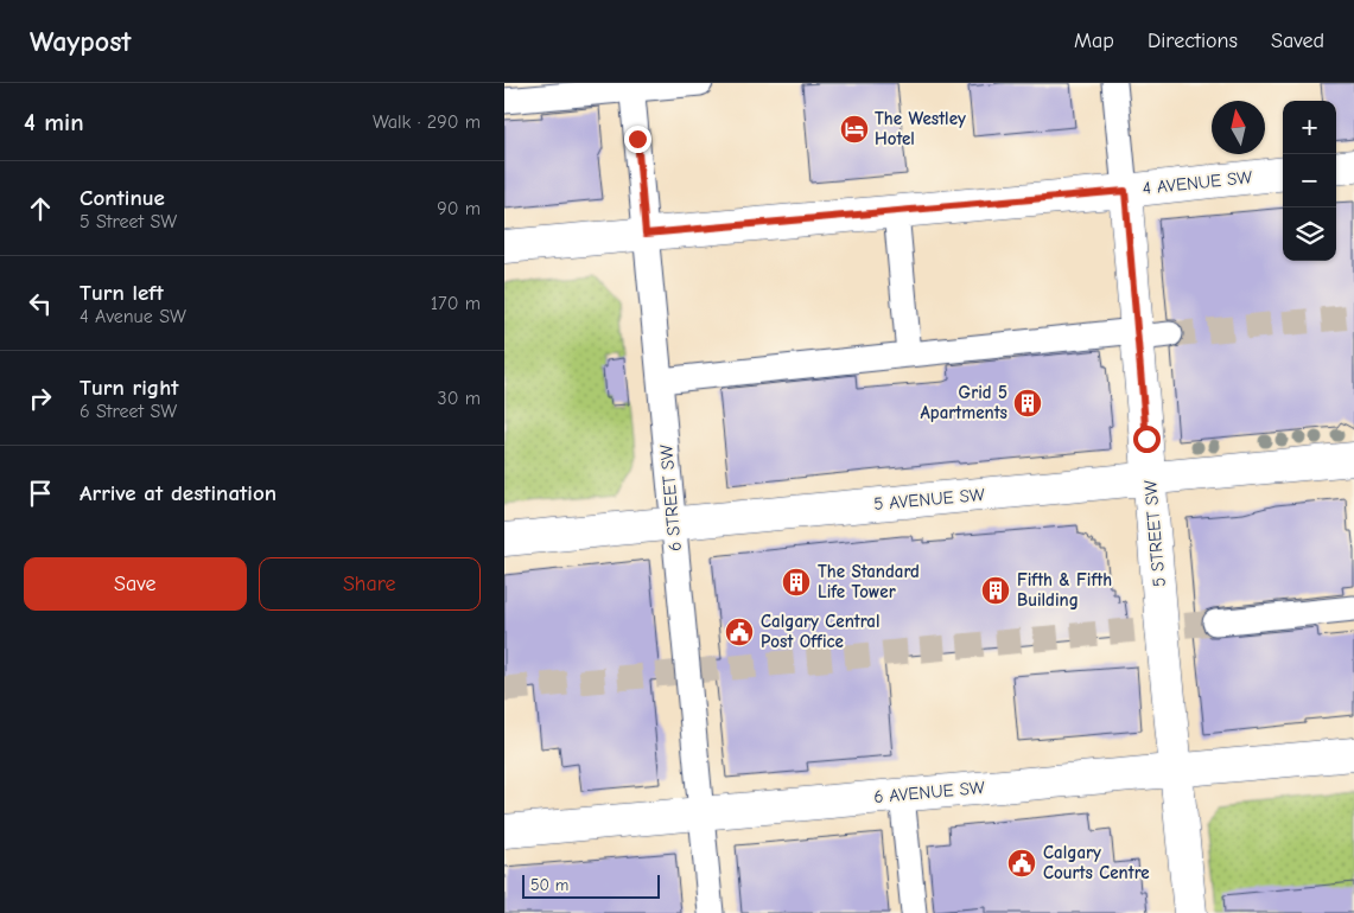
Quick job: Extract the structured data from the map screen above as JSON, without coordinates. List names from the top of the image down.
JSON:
{
  "streets": {
    "main road": [
      "4 AVENUE SW",
      "5 AVENUE SW",
      "5 STREET SW",
      "6 AVENUE SW"
    ],
    "street": ["6 STREET SW"]
  },
  "crossings": [
    ["4 AVENUE SW", "6 STREET SW"],
    ["4 AVENUE SW", "5 STREET SW"],
    ["6 STREET SW", "5 AVENUE SW"],
    ["6 STREET SW", "6 AVENUE SW"],
    ["5 AVENUE SW", "5 STREET SW"],
    ["5 STREET SW", "6 AVENUE SW"]
  ],
  "places": {
    "hotel": ["The Westley Hotel"],
    "building": ["Grid 5 Apartments", "The Standard Life Tower", "Fifth & Fifth Building"],
    "public building": ["Calgary Central Post Office", "Calgary Courts Centre"]
  },
  "scale_bar": "50 m",
  "north": "top",
  "page": {
    "header": "Waypost",
    "nav": ["Map", "Directions", "Saved"],
    "heading": ["4 min", "Walk · 290 m"],
    "map_buttons": ["+", "−"],
    "list": [
      ["Continue", "5 Street SW", "90 m"],
      ["Turn left", "4 Avenue SW", "170 m"],
      ["Turn right", "6 Street SW", "30 m"],
      "Arrive at destination"
    ],
    "buttons": ["Save", "Share"],
    "scale": "50 m"
  }
}
